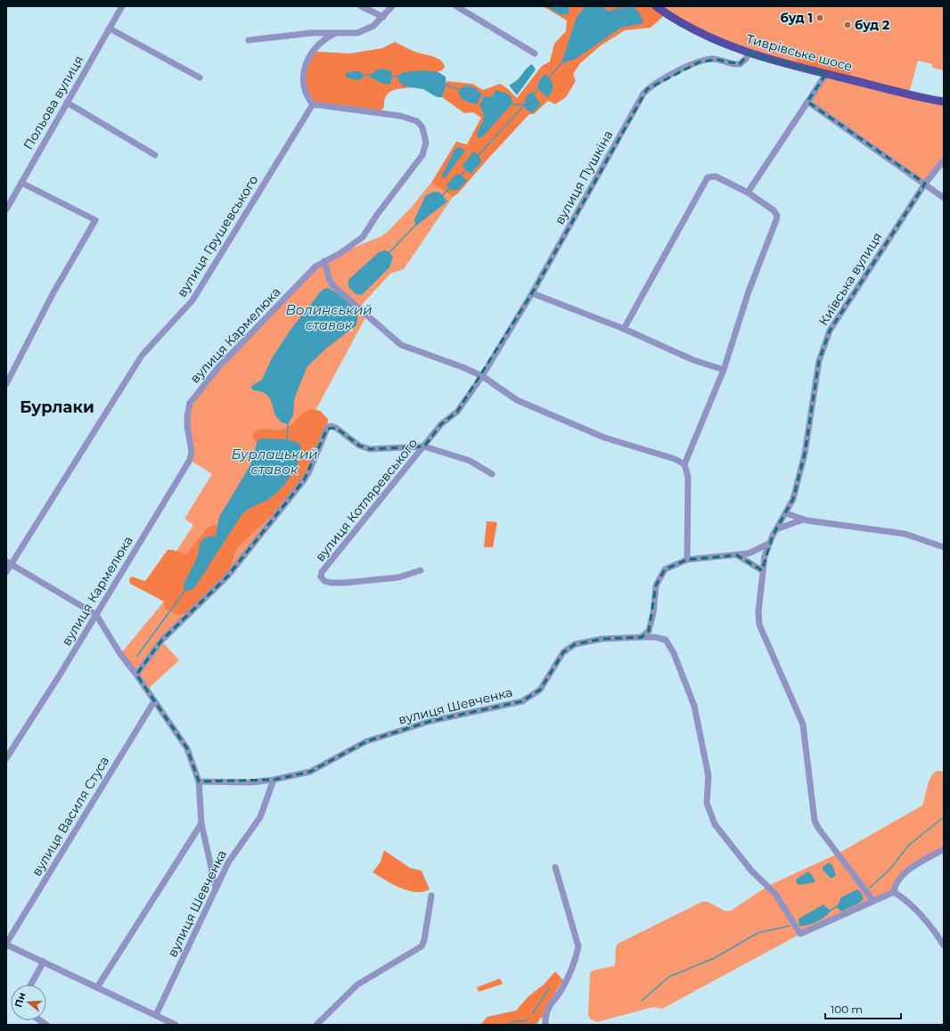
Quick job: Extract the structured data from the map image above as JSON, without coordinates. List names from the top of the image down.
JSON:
{
  "streets": {
    "main road": ["Тиврівське шосе"],
    "street": [
      "Польова вулиця",
      "вулиця Пушкіна",
      "вулиця Грушевського",
      "Київська вулиця",
      "вулиця Кармелюка",
      "вулиця Котляревського",
      "вулиця Шевченка",
      "вулиця Василя Стуса"
    ]
  },
  "crossings": [
    ["Тиврівське шосе", "вулиця Пушкіна"],
    ["вулиця Пушкіна", "вулиця Котляревського"],
    ["вулиця Грушевського", "вулиця Кармелюка"],
    ["Київська вулиця", "вулиця Шевченка"]
  ],
  "districts": ["Бурлаки"],
  "water": ["Волинський ставок", "Бурлацький ставок"],
  "places": ["буд 1", "буд 2"],
  "scale_bar": "100 m",
  "north": "left"
}
